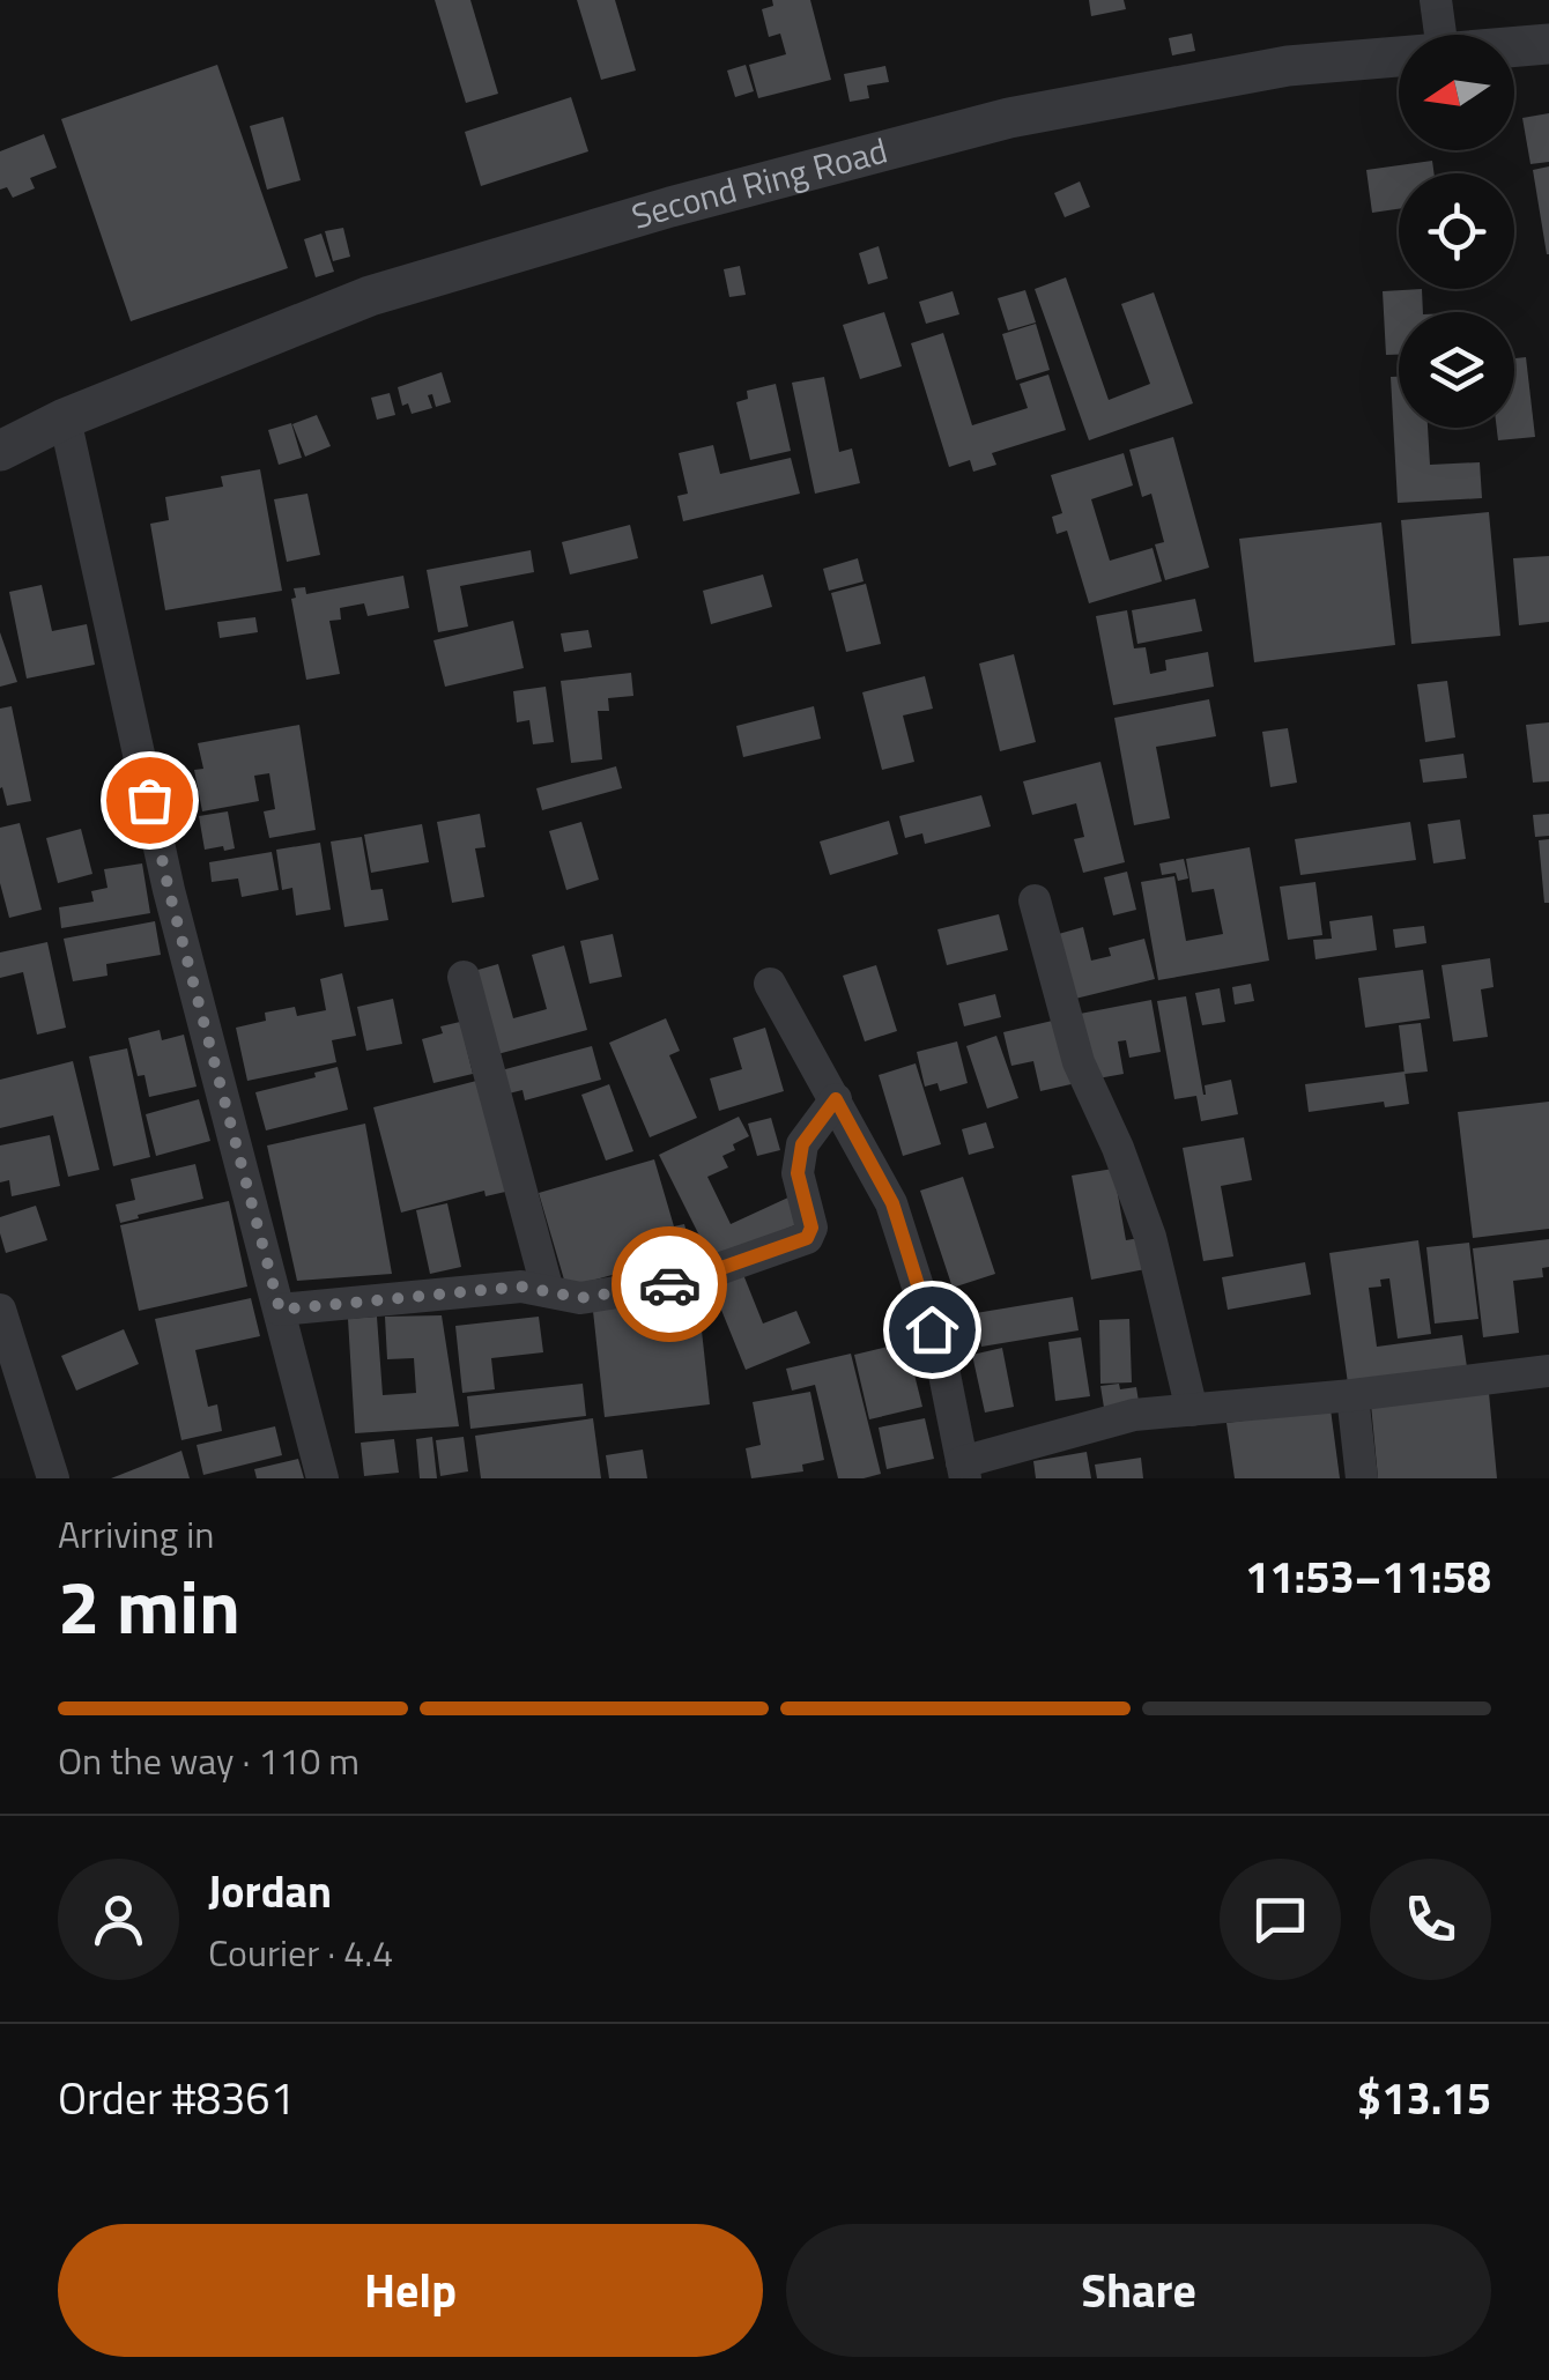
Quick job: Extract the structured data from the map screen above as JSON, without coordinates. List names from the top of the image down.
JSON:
{
  "streets": {
    "street": ["Second Ring Road"]
  },
  "north": "left",
  "page": {
    "heading": ["2 min", "Arriving in", "11:53–11:58"],
    "panel": [
      "Jordan",
      "Courier · 4.4",
      "Order #8361",
      "$13.15"
    ],
    "bar": "On the way · 110 m",
    "buttons": ["Help", "Share"]
  }
}
